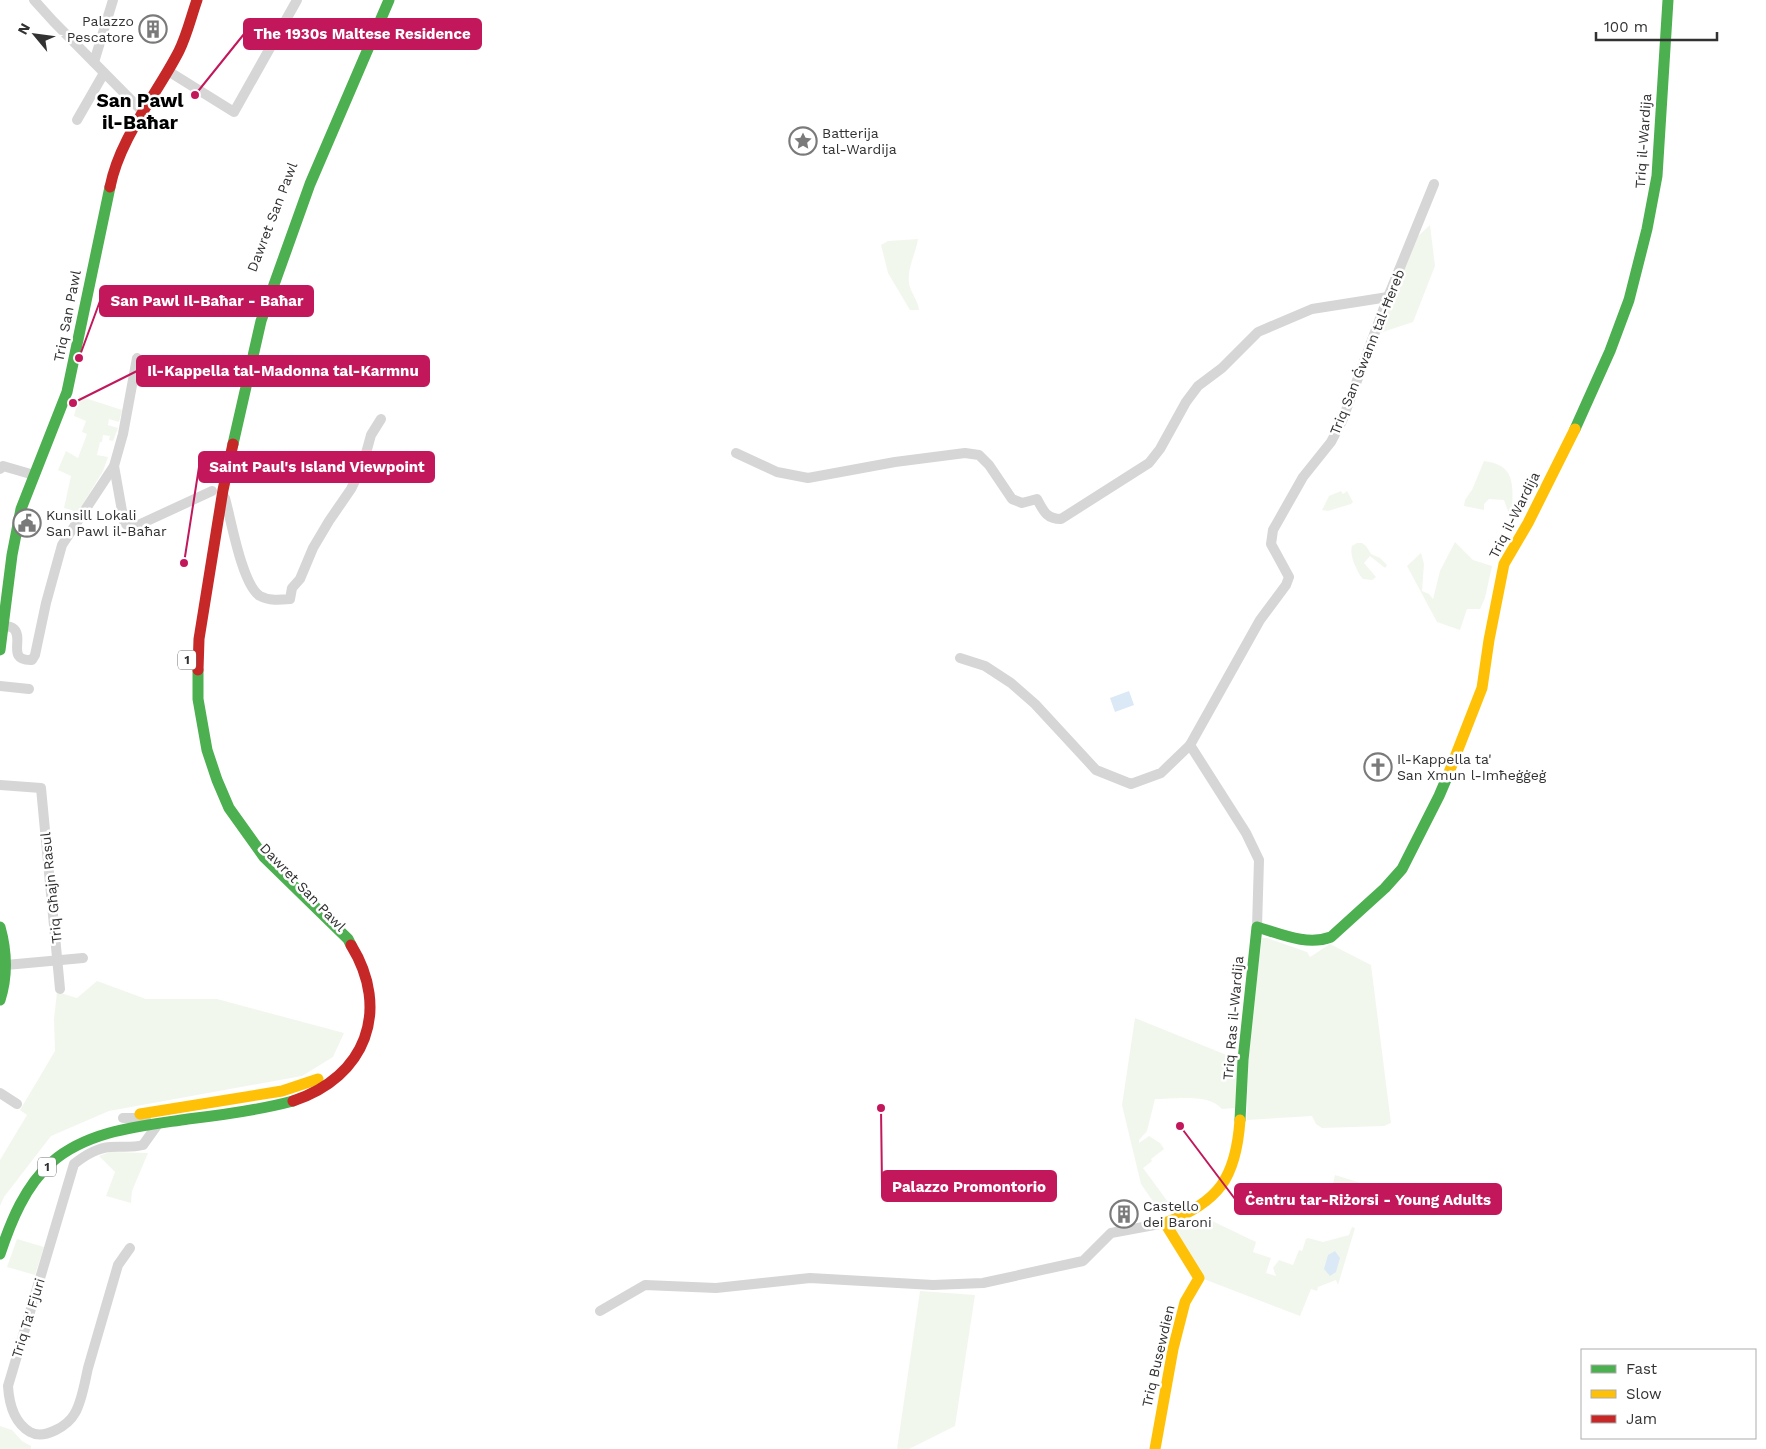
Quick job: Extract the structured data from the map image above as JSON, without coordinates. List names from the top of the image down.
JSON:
{
  "streets": {
    "main road": [
      "Triq il-Wardija",
      "Dawret San Pawl",
      "Triq San Pawl",
      "1",
      "Triq Ras il-Wardija",
      "Triq Busewdien"
    ],
    "street": ["Triq San Ġwann tal-Ħereb", "Triq Għajn Rasul", "Triq Ta' Fjuri"]
  },
  "crossings": [
    ["Triq il-Wardija", "Triq Ras il-Wardija"],
    ["Triq San Ġwann tal-Ħereb", "Triq Ras il-Wardija"],
    ["Triq Ras il-Wardija", "Triq Busewdien"]
  ],
  "districts": ["San Pawl il-Baħar"],
  "places": {
    "building": ["Palazzo Pescatore", "Castello dei Baroni"],
    "other": [
      "The 1930s Maltese Residence",
      "San Pawl Il-Baħar - Baħar",
      "Il-Kappella tal-Madonna tal-Karmnu",
      "Saint Paul's Island Viewpoint",
      "Palazzo Promontorio",
      "Ċentru tar-Riżorsi - Young Adults"
    ],
    "place": ["Batterija tal-Wardija"],
    "public building": ["Kunsill Lokali San Pawl il-Baħar"],
    "church": ["Il-Kappella ta' San Xmun l-Imħeġġeġ"]
  },
  "legend": ["Fast", "Slow", "Jam"],
  "scale_bar": "100 m",
  "north": "top left"
}
